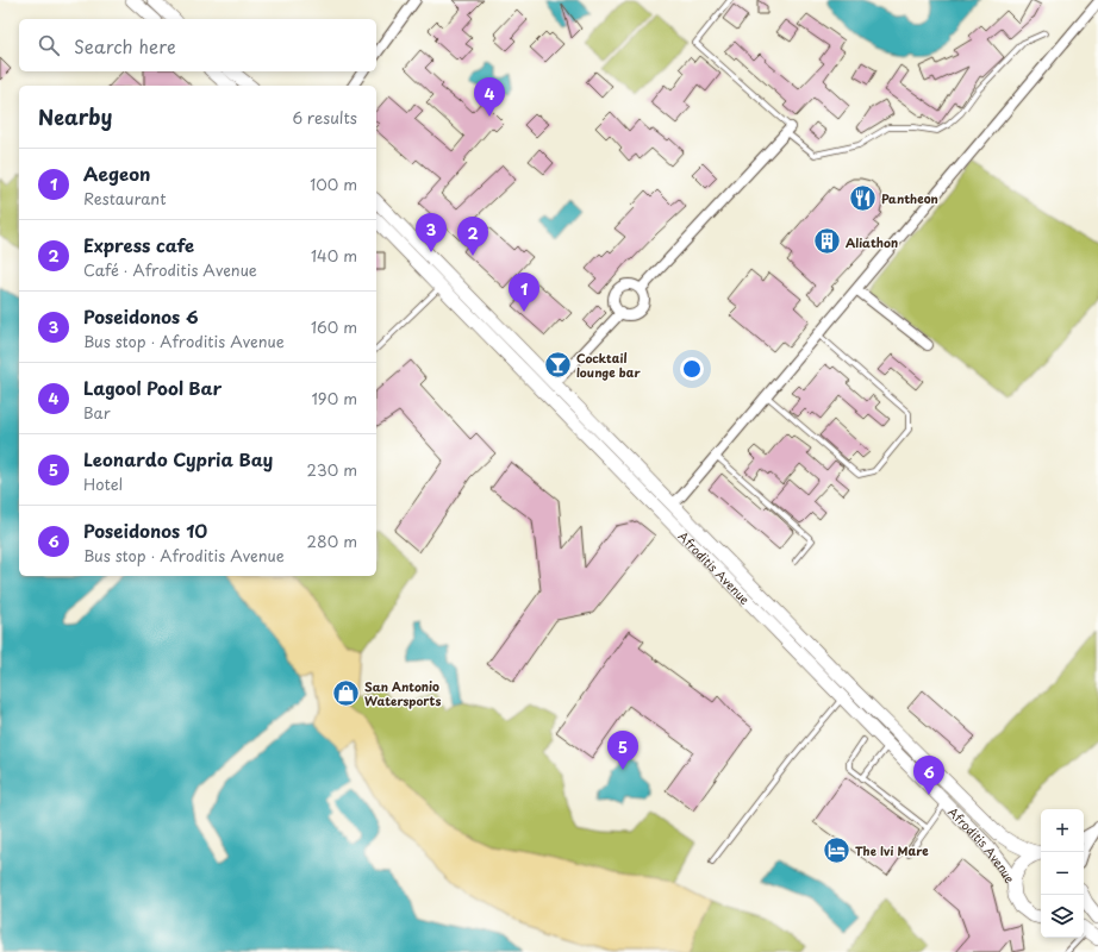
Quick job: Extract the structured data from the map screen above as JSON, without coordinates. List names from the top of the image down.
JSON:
{
  "streets": {
    "main road": ["Afroditis Avenue"]
  },
  "places": {
    "restaurant": ["Pantheon"],
    "building": ["Aliathon"],
    "bar": ["Cocktail lounge bar"],
    "shop": ["San Antonio Watersports"],
    "hotel": ["The Ivi Mare"]
  },
  "page": {
    "search": "Search here",
    "pins": [
      "4",
      "3",
      "2",
      "1",
      "5",
      "6"
    ],
    "heading": ["Nearby", "6 results"],
    "list": [
      {
        "mark": "1",
        "name": "Aegeon",
        "note": "Restaurant",
        "value": "100 m"
      },
      {
        "mark": "2",
        "name": "Express cafe",
        "note": "Café · Afroditis Avenue",
        "value": "140 m"
      },
      {
        "mark": "3",
        "name": "Poseidonos 6",
        "note": "Bus stop · Afroditis Avenue",
        "value": "160 m"
      },
      {
        "mark": "4",
        "name": "Lagool Pool Bar",
        "note": "Bar",
        "value": "190 m"
      },
      {
        "mark": "5",
        "name": "Leonardo Cypria Bay",
        "note": "Hotel",
        "value": "230 m"
      },
      {
        "mark": "6",
        "name": "Poseidonos 10",
        "note": "Bus stop · Afroditis Avenue",
        "value": "280 m"
      }
    ],
    "map_buttons": ["+", "−"]
  }
}
